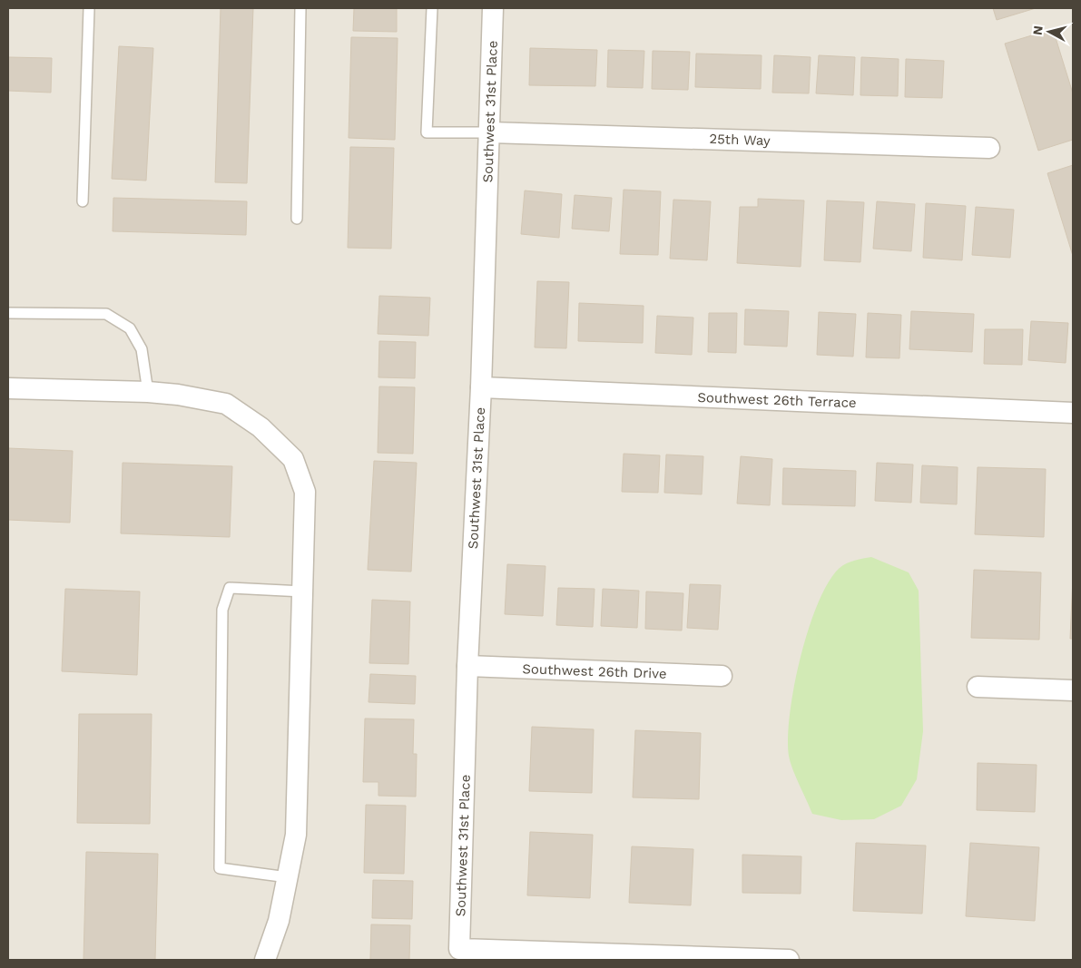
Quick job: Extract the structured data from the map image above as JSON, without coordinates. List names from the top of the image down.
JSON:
{
  "streets": {
    "street": [
      "Southwest 31st Place",
      "25th Way",
      "Southwest 26th Terrace",
      "Southwest 26th Drive"
    ]
  },
  "crossings": [
    ["Southwest 31st Place", "25th Way"],
    ["Southwest 31st Place", "Southwest 26th Terrace"],
    ["Southwest 31st Place", "Southwest 26th Drive"]
  ],
  "north": "left"
}
